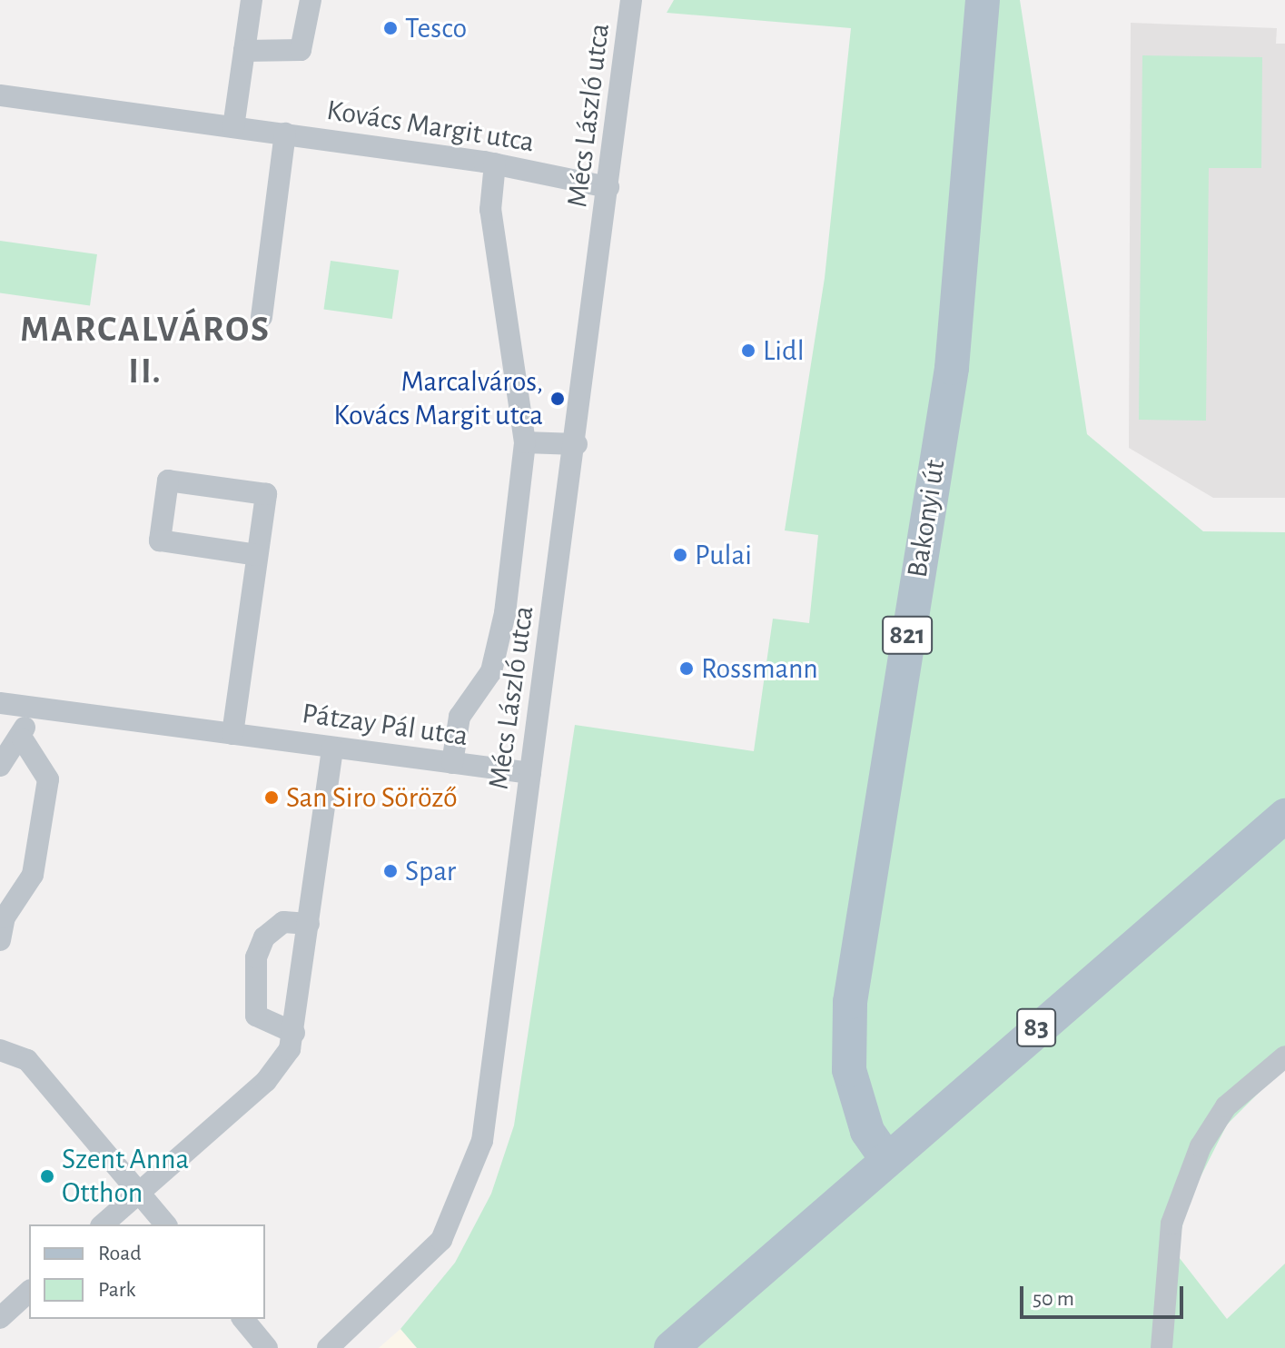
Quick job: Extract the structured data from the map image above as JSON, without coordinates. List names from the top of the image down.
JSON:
{
  "streets": {
    "main road": ["Bakonyi út", "821", "83"],
    "street": ["Mécs László utca", "Kovács Margit utca", "Pátzay Pál utca"]
  },
  "crossings": [
    ["Mécs László utca", "Kovács Margit utca"],
    ["Mécs László utca", "Pátzay Pál utca"],
    ["Bakonyi út", "83"]
  ],
  "districts": ["MARCALVÁROS II."],
  "places": [
    "Tesco",
    "Lidl",
    "Marcalváros, Kovács Margit utca",
    "Pulai",
    "Rossmann",
    "San Siro Söröző",
    "Spar",
    "Szent Anna Otthon"
  ],
  "legend": ["Road", "Park"],
  "scale_bar": "50 m"
}
